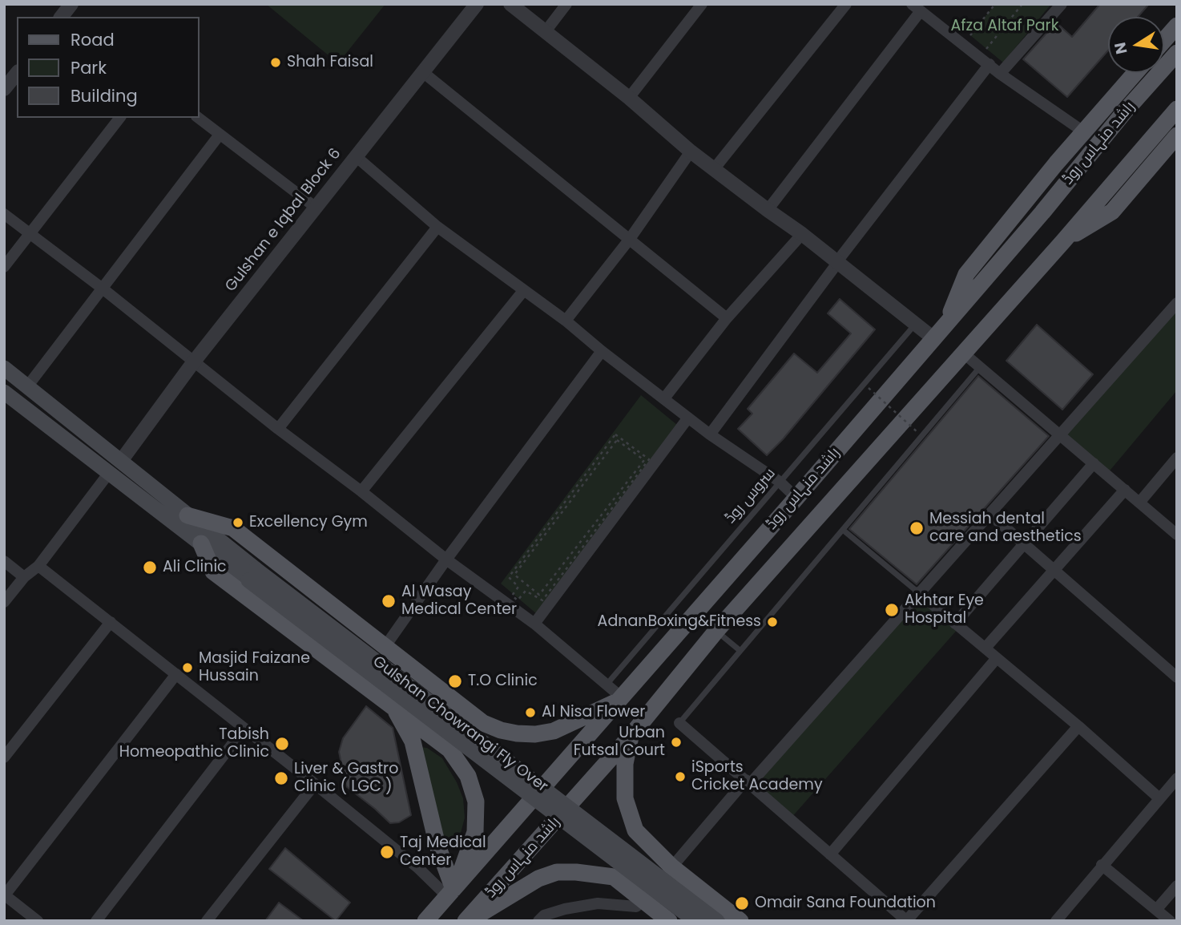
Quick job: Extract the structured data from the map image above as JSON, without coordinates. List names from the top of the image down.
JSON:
{
  "streets": {
    "main road": ["راشد منہاس روڈ", "Gulshan Chowrangi Fly Over"],
    "street": ["Gulshan e Iqbal Block 6"],
    "lane": ["سروس روڈ"]
  },
  "parks": ["Afza Altaf Park"],
  "places": [
    "Shah Faisal",
    "Excellency Gym",
    "Messiah dental care and aesthetics",
    "Ali Clinic",
    "Al Wasay Medical Center",
    "Akhtar Eye Hospital",
    "AdnanBoxing&Fitness",
    "Masjid Faizane Hussain",
    "T.O Clinic",
    "Al Nisa Flower",
    "Urban Futsal Court",
    "Tabish Homeopathic Clinic",
    "iSports Cricket Academy",
    "Liver & Gastro Clinic ( LGC )",
    "Taj Medical Center",
    "Omair Sana Foundation"
  ],
  "legend": ["Road", "Park", "Building"],
  "north": "left"
}
